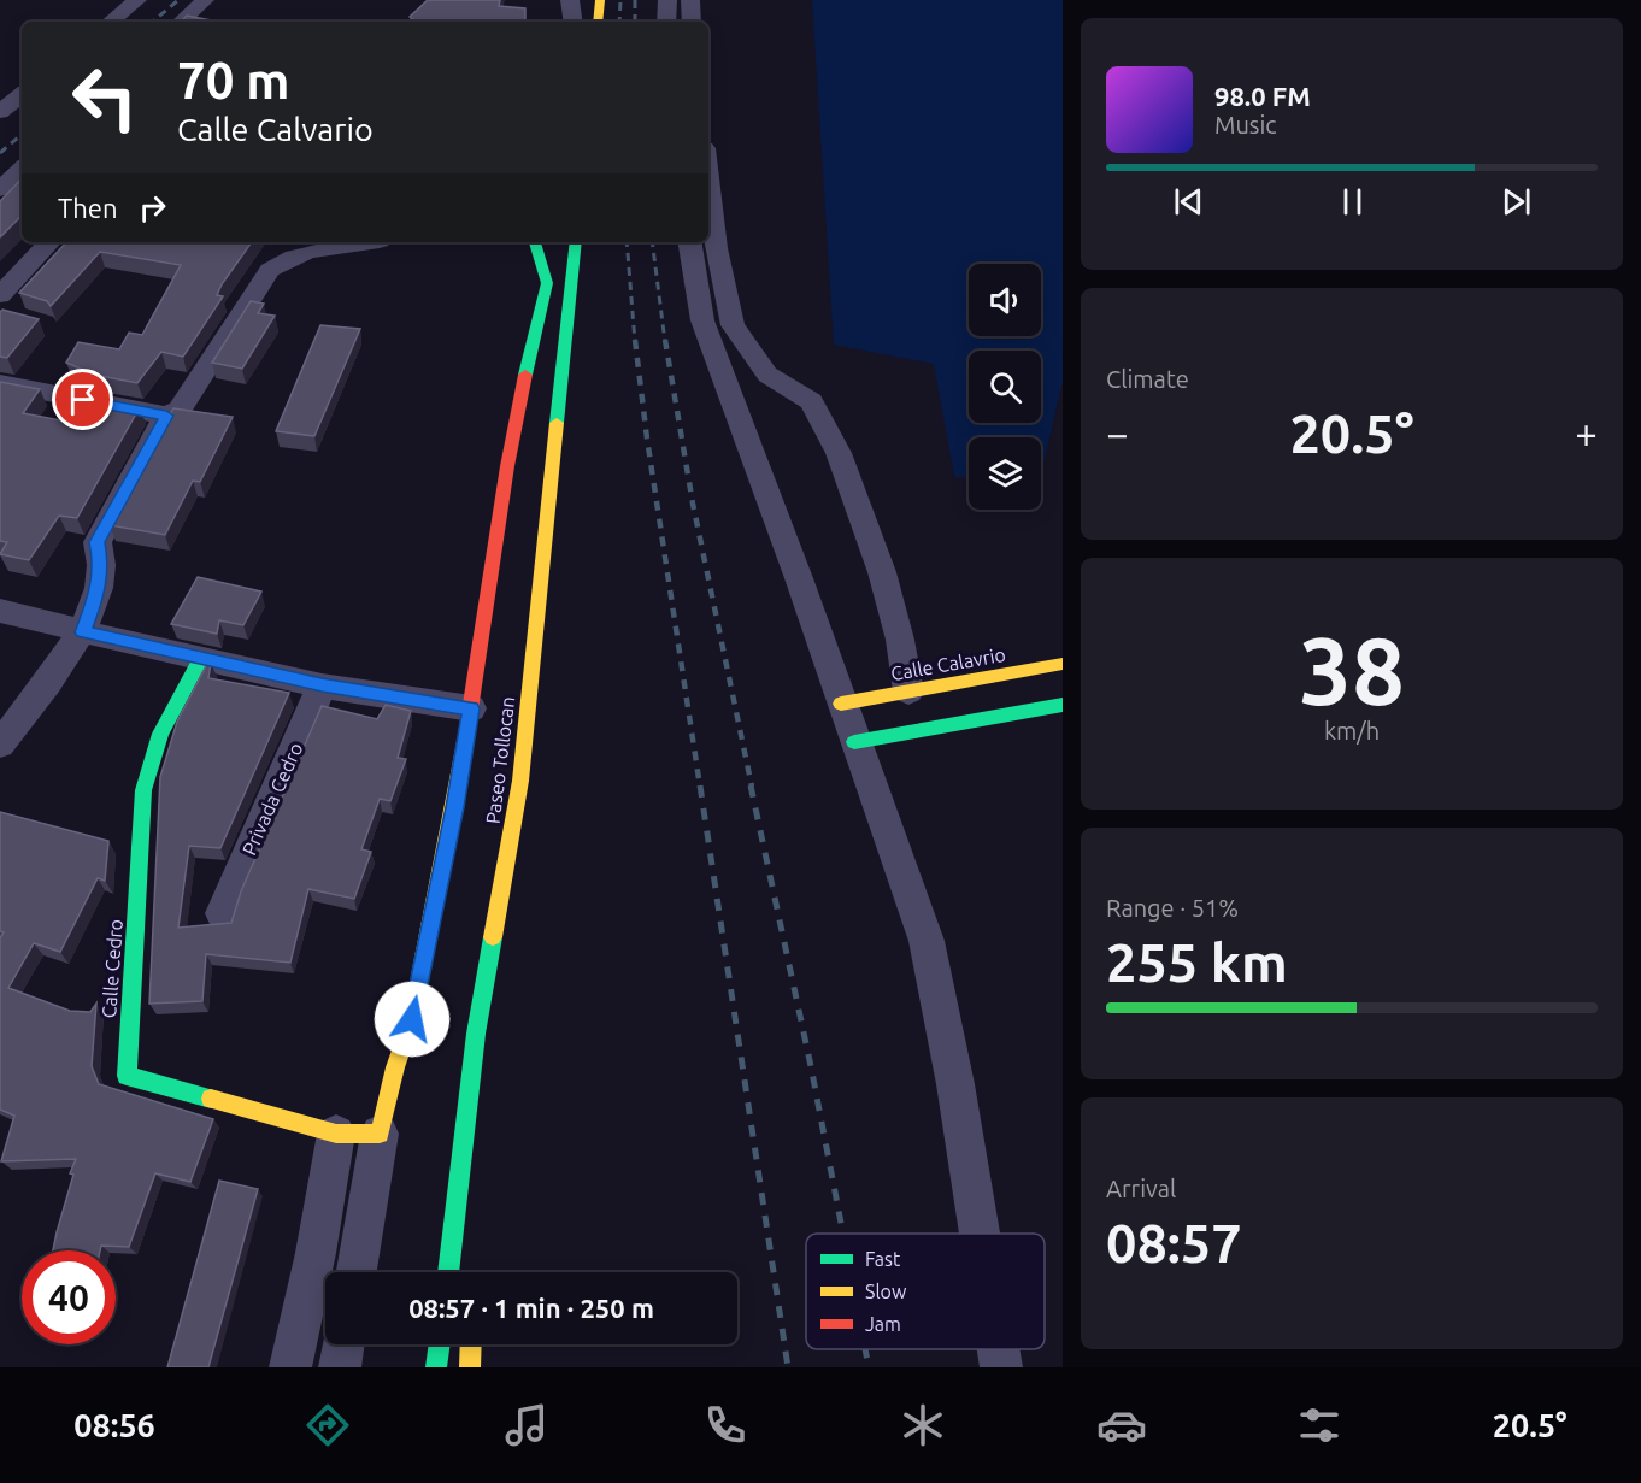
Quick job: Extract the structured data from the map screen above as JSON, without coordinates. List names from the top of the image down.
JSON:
{
  "streets": {
    "main road": ["Calle Calavrio", "Paseo Tollocan", "Calle Cedro"],
    "street": ["Privada Cedro"]
  },
  "legend": ["Fast", "Slow", "Jam"],
  "page": {
    "turn": ["70 m", "Calle Calvario"],
    "song": ["98.0 FM", "Music"],
    "then": "Then",
    "tile": [
      "Climate",
      ["38", "km/h"],
      ["Range · 51%", "255 km"],
      ["Arrival", "08:57"]
    ],
    "heat": ["−", "20.5°", "+"],
    "limit": "40",
    "trip": "08:57 · 1 min · 250 m",
    "tabs": ["08:56", "20.5°"]
  }
}
